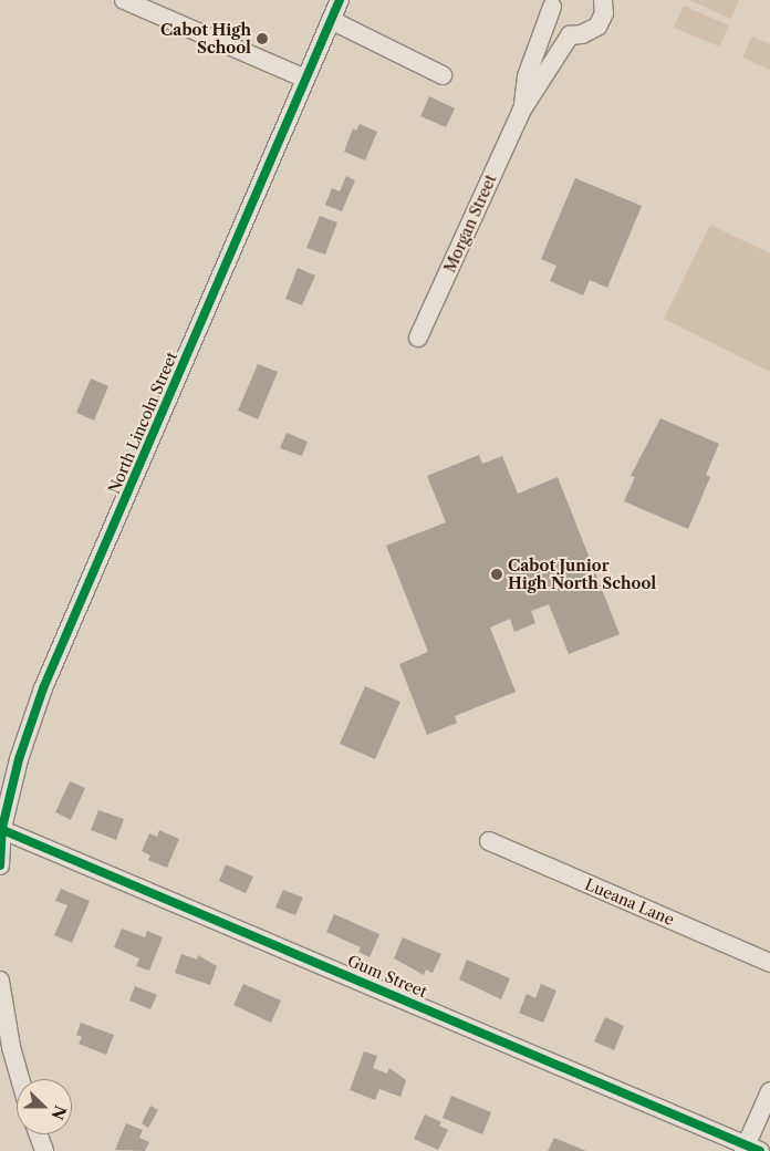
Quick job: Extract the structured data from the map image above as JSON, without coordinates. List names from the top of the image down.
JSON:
{
  "streets": {
    "street": [
      "Morgan Street",
      "North Lincoln Street",
      "Lueana Lane",
      "Gum Street"
    ]
  },
  "crossings": [
    ["North Lincoln Street", "Gum Street"]
  ],
  "places": ["Cabot High School", "Cabot Junior High North School"],
  "north": "right"
}
